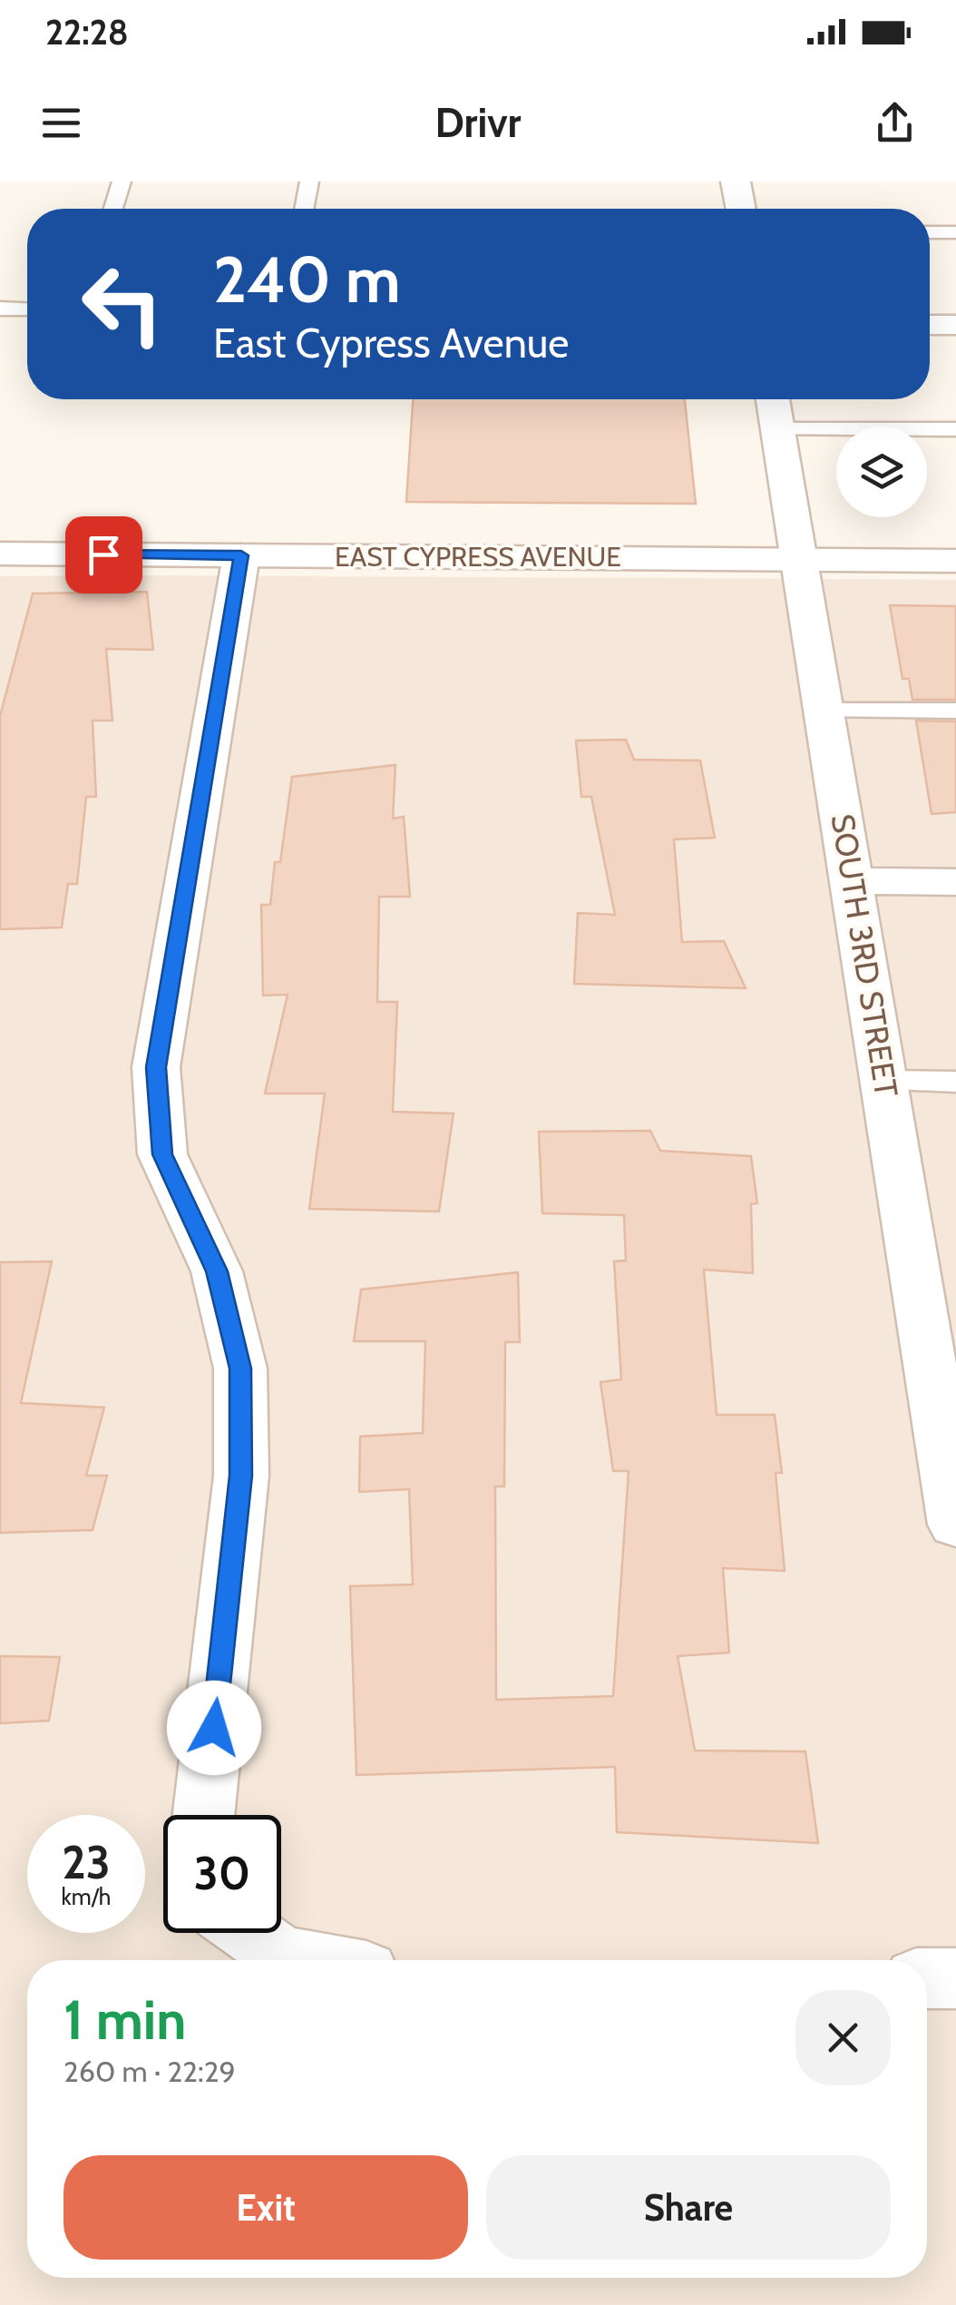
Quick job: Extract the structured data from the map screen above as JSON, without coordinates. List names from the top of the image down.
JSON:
{
  "streets": {
    "street": ["EAST CYPRESS AVENUE", "SOUTH 3RD STREET"]
  },
  "crossings": [
    ["EAST CYPRESS AVENUE", "SOUTH 3RD STREET"]
  ],
  "page": {
    "status": "22:28",
    "header": "Drivr",
    "turn": ["240 m", "East Cypress Avenue"],
    "speed": "23 km/h",
    "limit": "30",
    "heading": ["1 min", "260 m · 22:29"],
    "buttons": ["Exit", "Share"]
  }
}
